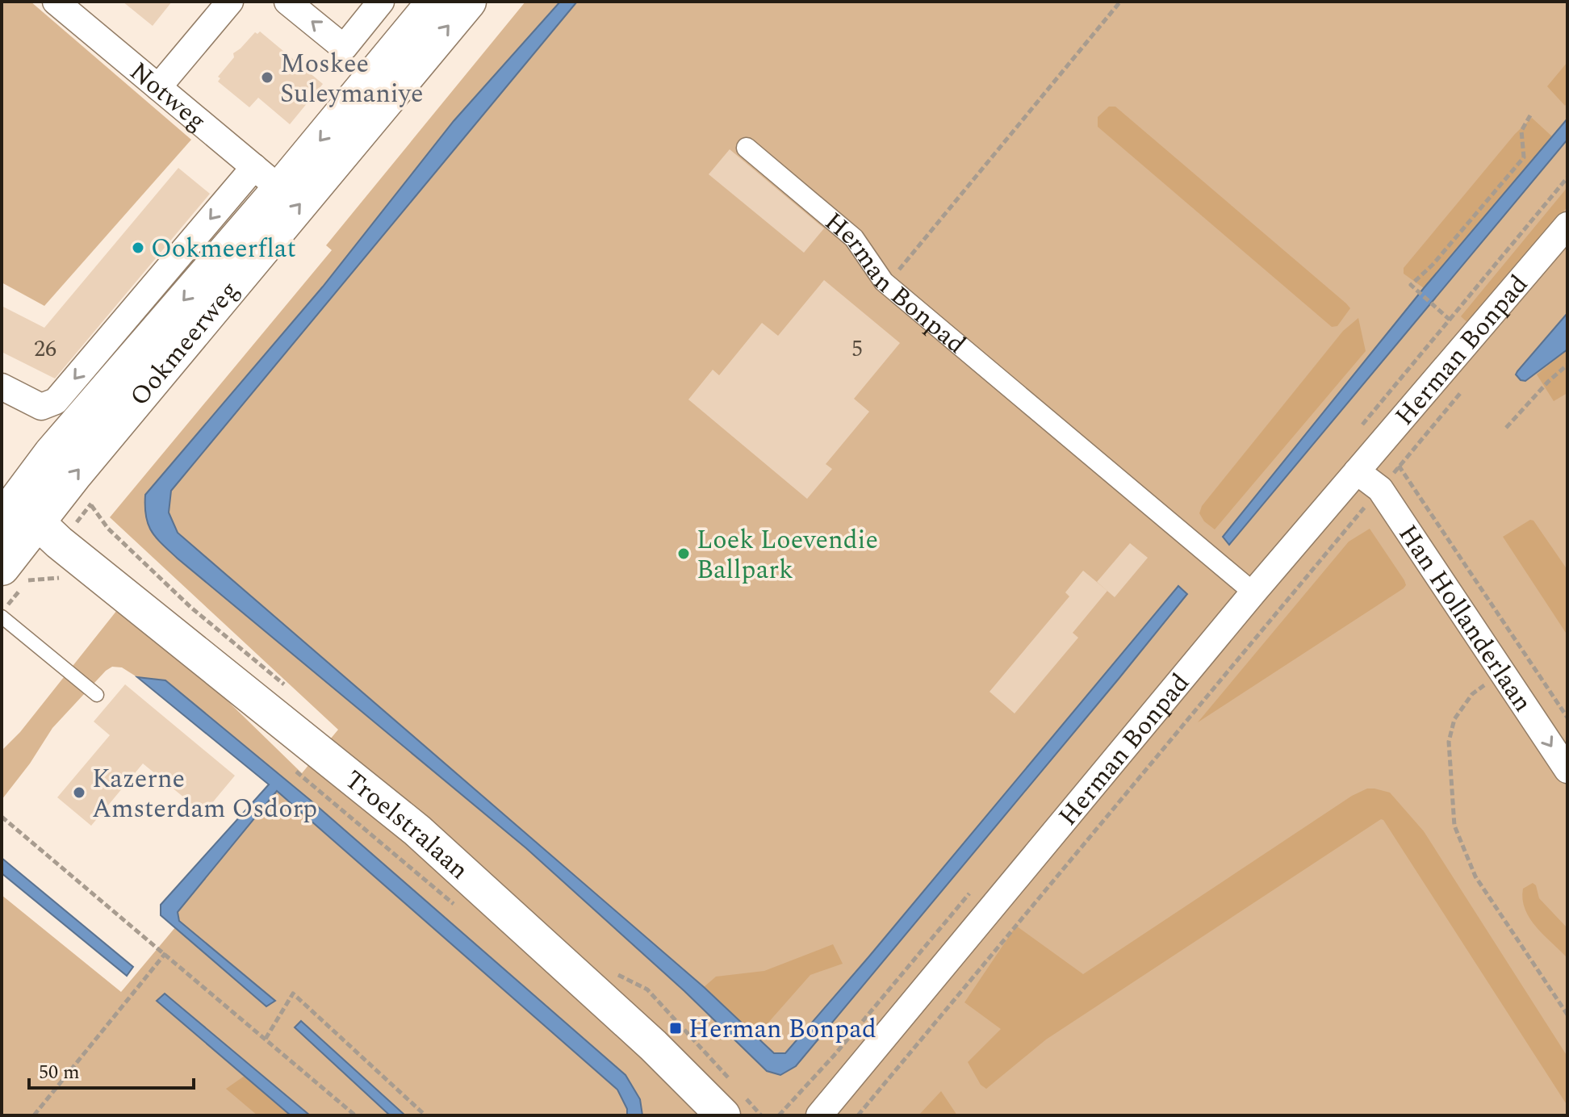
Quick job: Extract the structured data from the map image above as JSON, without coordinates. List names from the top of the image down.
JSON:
{
  "streets": {
    "main road": ["Ookmeerweg"],
    "street": [
      "Notweg",
      "Herman Bonpad",
      "Han Hollanderlaan",
      "Troelstralaan"
    ]
  },
  "crossings": [
    ["Notweg", "Ookmeerweg"],
    ["Herman Bonpad", "Han Hollanderlaan"],
    ["Ookmeerweg", "Troelstralaan"]
  ],
  "places": {
    "other": [
      "Moskee Suleymaniye",
      "Ookmeerflat",
      "Loek Loevendie Ballpark",
      "Kazerne Amsterdam Osdorp"
    ],
    "transit": ["Herman Bonpad"]
  },
  "house_numbers": ["26", "5"],
  "scale_bar": "50 m"
}
